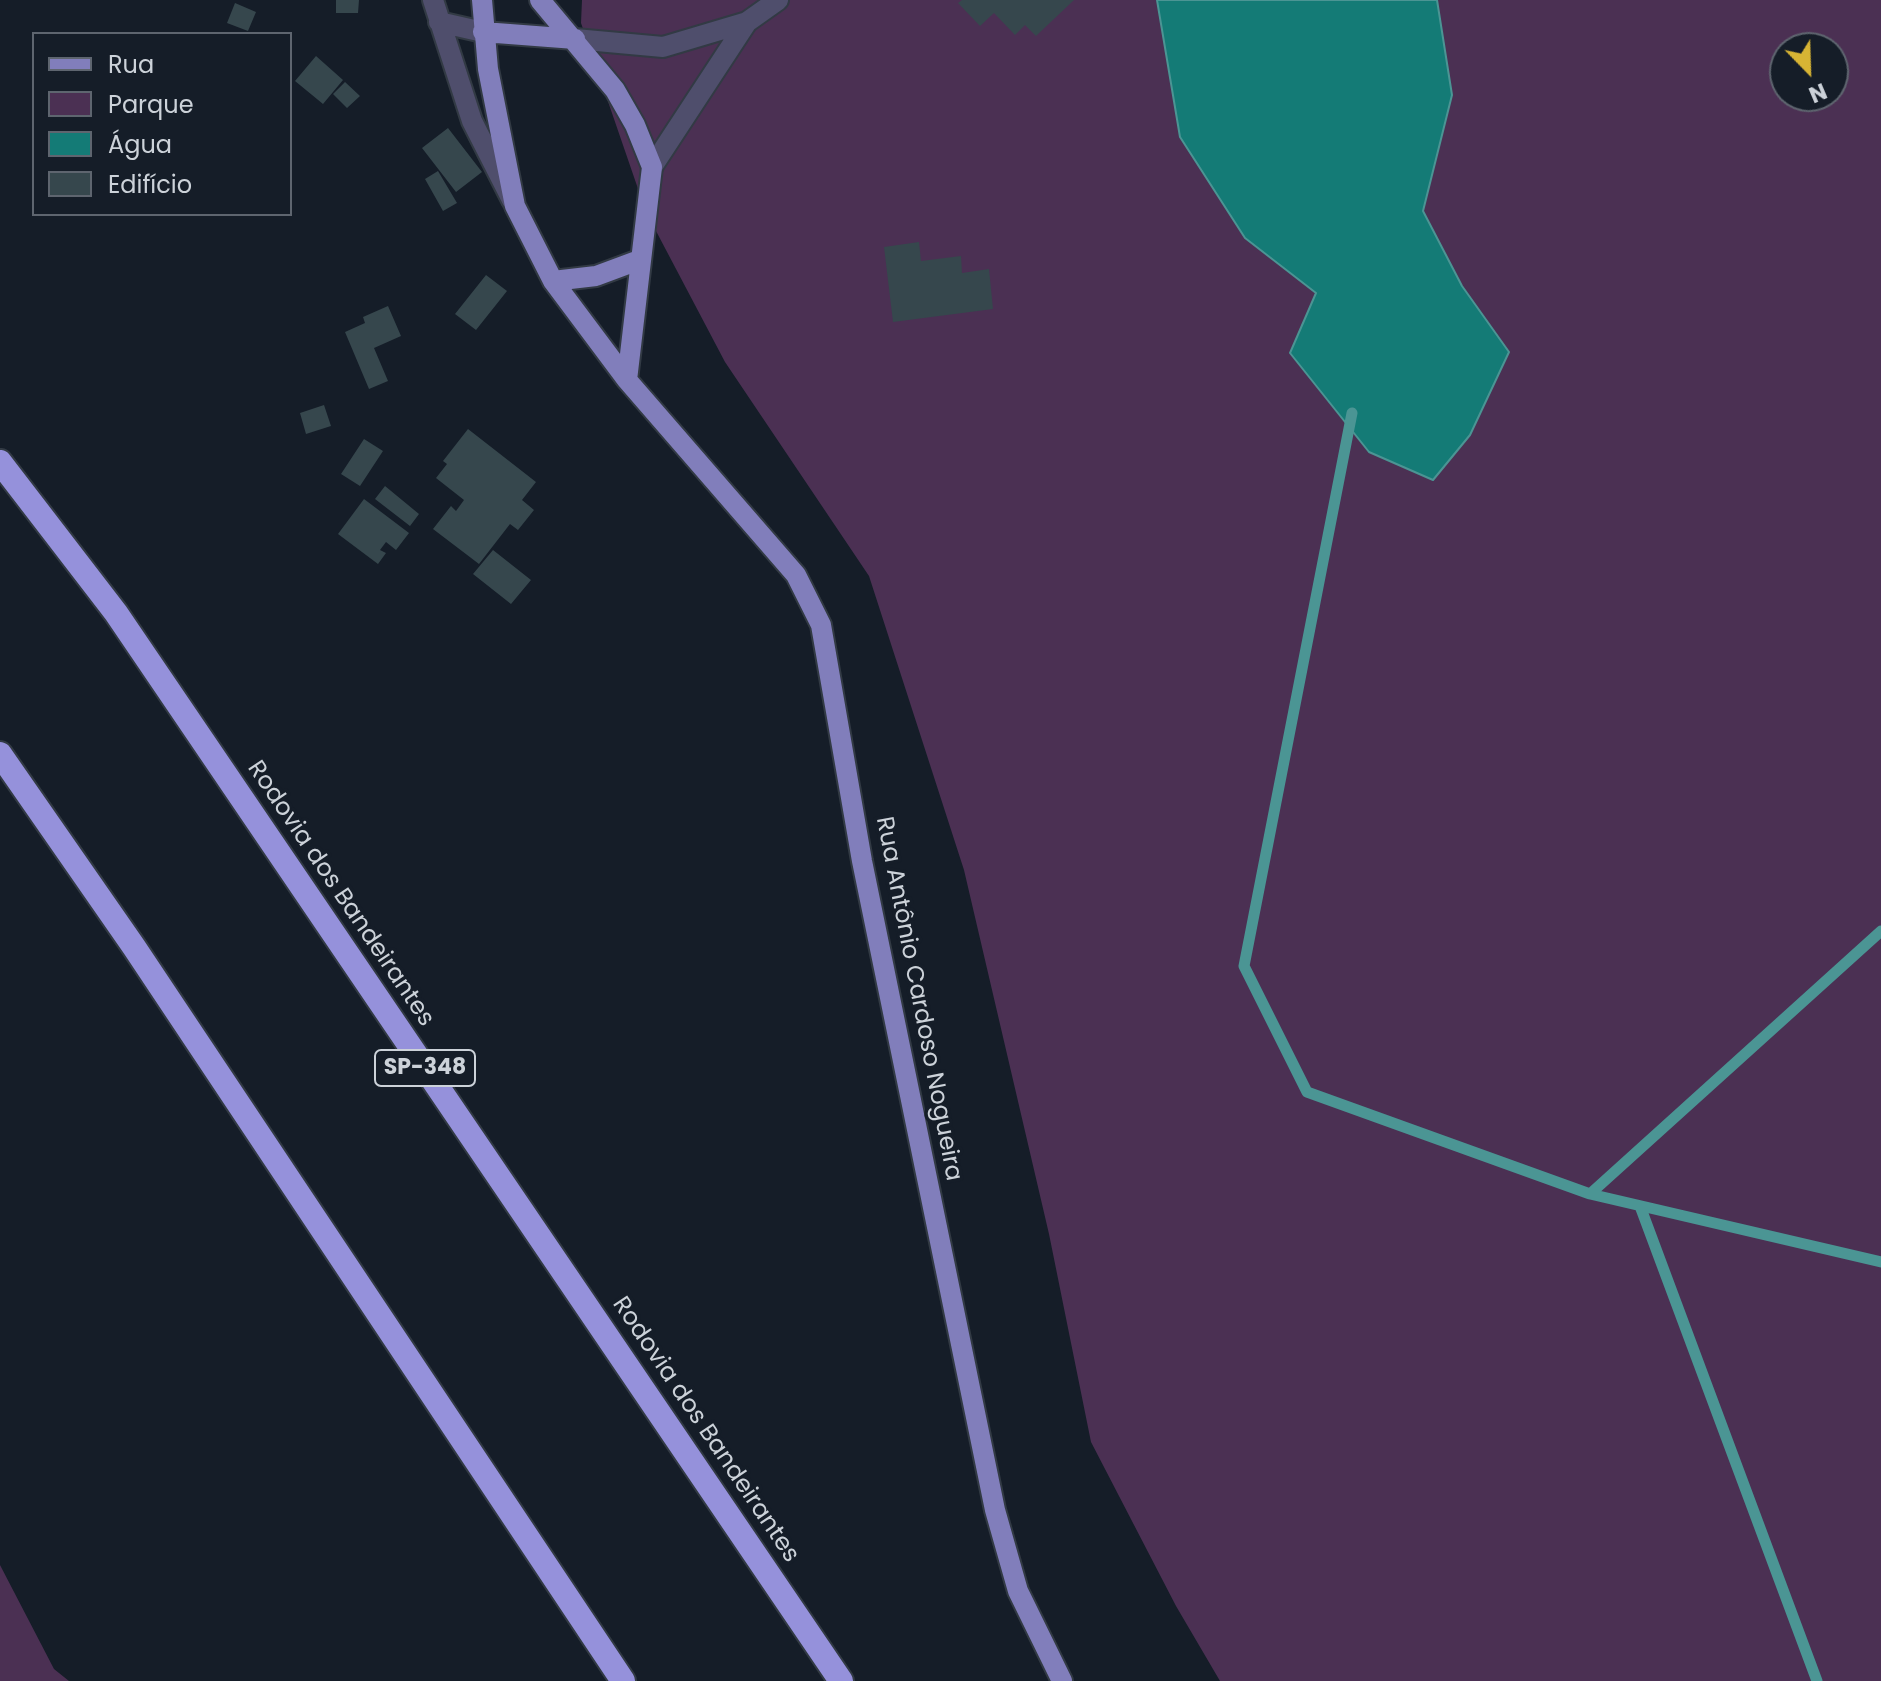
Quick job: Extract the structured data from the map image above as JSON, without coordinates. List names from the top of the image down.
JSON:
{
  "streets": {
    "highway": ["Rodovia dos Bandeirantes", "SP-348"],
    "main road": ["Rua Antônio Cardoso Nogueira"]
  },
  "legend": [
    "Rua",
    "Parque",
    "Água",
    "Edifício"
  ],
  "north": "bottom right"
}
